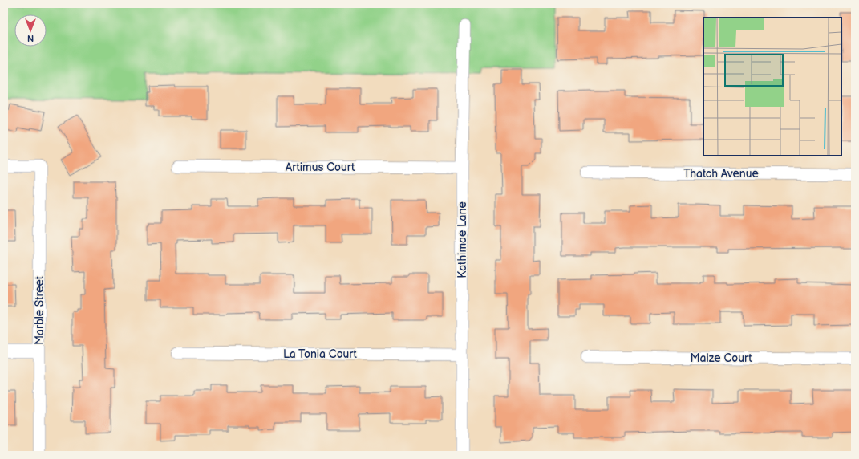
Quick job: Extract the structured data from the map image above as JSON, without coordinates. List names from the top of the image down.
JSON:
{
  "streets": {
    "street": [
      "Artimus Court",
      "Thatch Avenue",
      "Kathimae Lane",
      "Marble Street",
      "La Tonia Court",
      "Maize Court"
    ]
  },
  "crossings": [
    ["Artimus Court", "Kathimae Lane"],
    ["Kathimae Lane", "La Tonia Court"]
  ],
  "north": "bottom"
}
